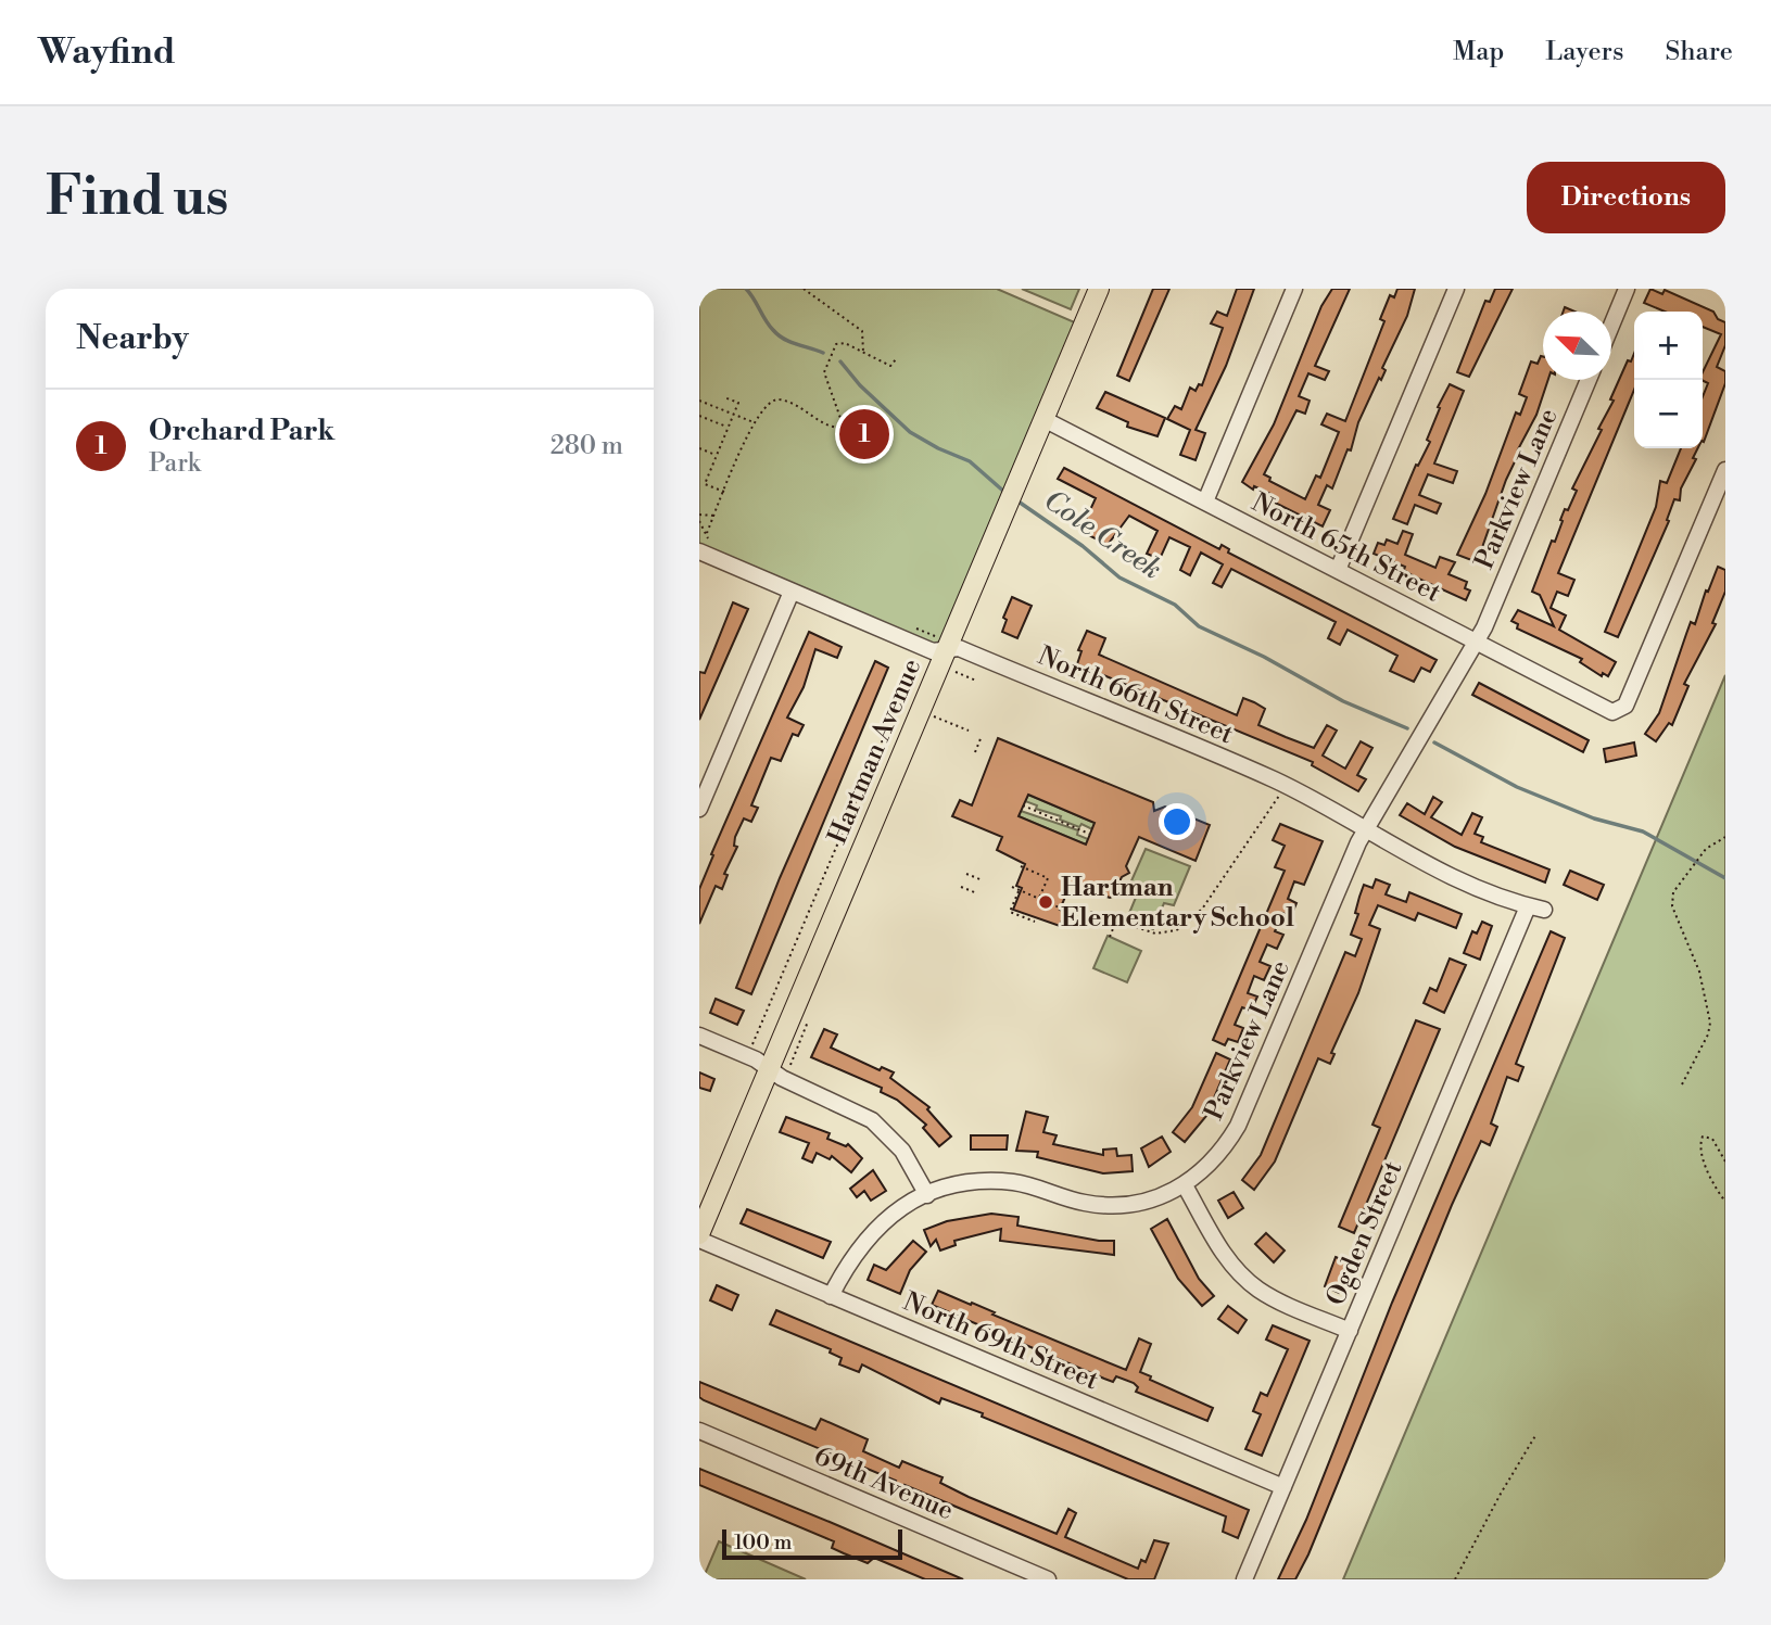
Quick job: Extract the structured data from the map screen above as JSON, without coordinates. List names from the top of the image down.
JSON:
{
  "streets": {
    "main road": ["Hartman Avenue"],
    "street": [
      "Parkview Lane",
      "North 65th Street",
      "North 66th Street",
      "Ogden Street",
      "North 69th Street",
      "69th Avenue"
    ]
  },
  "crossings": [
    ["Parkview Lane", "North 65th Street"],
    ["Parkview Lane", "North 66th Street"],
    ["Parkview Lane", "North 69th Street"],
    ["North 65th Street", "Hartman Avenue"],
    ["North 66th Street", "Hartman Avenue"],
    ["North 66th Street", "Ogden Street"],
    ["Hartman Avenue", "North 69th Street"],
    ["Ogden Street", "North 69th Street"]
  ],
  "water": ["Cole Creek"],
  "places": ["Hartman Elementary School"],
  "scale_bar": "100 m",
  "north": "top left",
  "page": {
    "header": "Wayfind",
    "nav": ["Map", "Layers", "Share"],
    "buttons": "Directions",
    "title": "Find us",
    "heading": "Nearby",
    "map_buttons": ["+", "−"],
    "list": [
      {
        "mark": "1",
        "name": "Orchard Park",
        "note": "Park",
        "value": "280 m"
      }
    ],
    "pins": "1",
    "scale": "100 m"
  }
}
